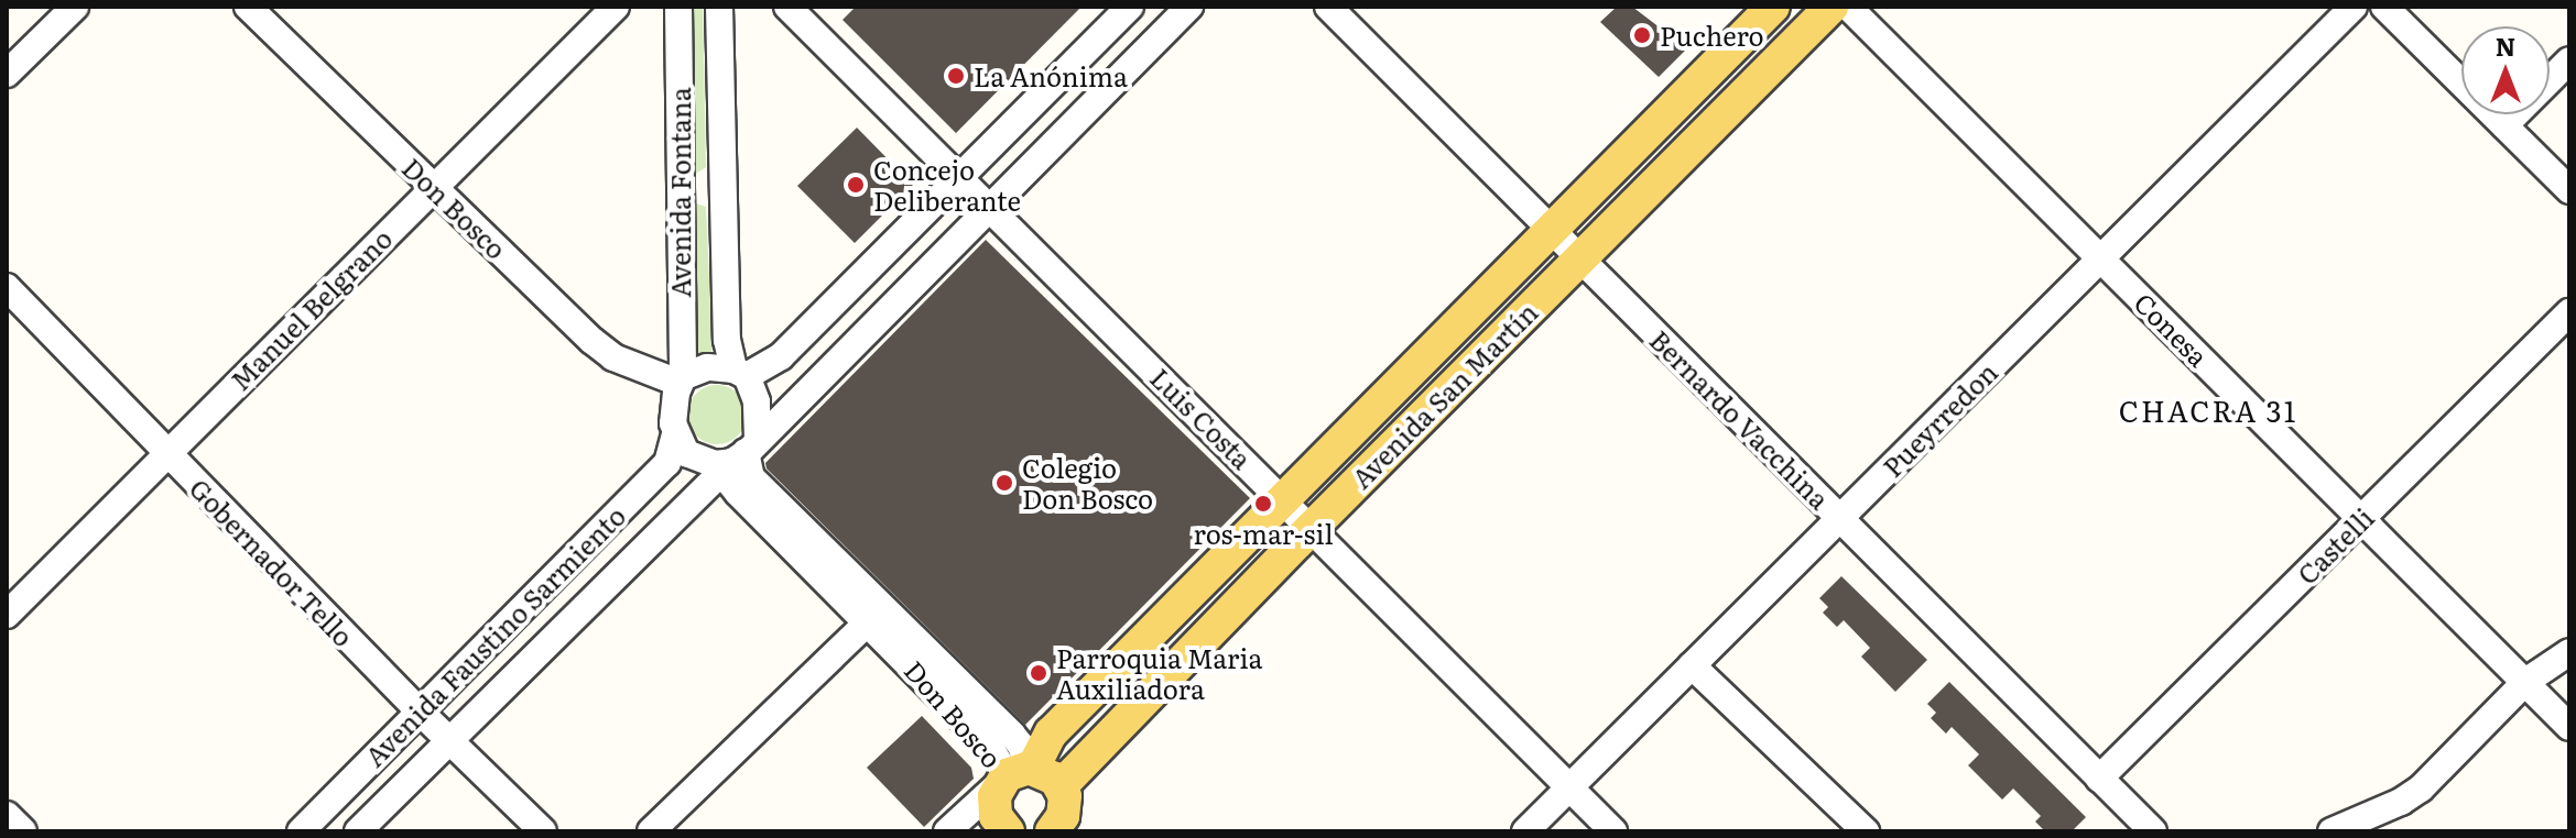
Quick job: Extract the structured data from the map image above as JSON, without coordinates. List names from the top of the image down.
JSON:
{
  "streets": {
    "main road": ["Avenida San Martín"],
    "street": [
      "Avenida Fontana",
      "Don Bosco",
      "Manuel Belgrano",
      "Conesa",
      "Luis Costa",
      "Bernardo Vacchina",
      "Pueyrredon",
      "Castelli",
      "Gobernador Tello",
      "Avenida Faustino Sarmiento"
    ]
  },
  "crossings": [
    ["Avenida Fontana", "Don Bosco"],
    ["Avenida Fontana", "Avenida Faustino Sarmiento"],
    ["Don Bosco", "Manuel Belgrano"],
    ["Don Bosco", "Avenida San Martín"],
    ["Don Bosco", "Avenida Faustino Sarmiento"],
    ["Manuel Belgrano", "Gobernador Tello"],
    ["Conesa", "Pueyrredon"],
    ["Conesa", "Castelli"],
    ["Avenida San Martín", "Luis Costa"],
    ["Avenida San Martín", "Bernardo Vacchina"],
    ["Luis Costa", "Pueyrredon"],
    ["Luis Costa", "Avenida Faustino Sarmiento"],
    ["Bernardo Vacchina", "Pueyrredon"],
    ["Bernardo Vacchina", "Castelli"],
    ["Gobernador Tello", "Avenida Faustino Sarmiento"]
  ],
  "districts": ["CHACRA 31"],
  "places": [
    "Puchero",
    "La Anónima",
    "Concejo Deliberante",
    "Colegio Don Bosco",
    "ros-mar-sil",
    "Parroquia Maria Auxiliadora"
  ],
  "north": "top"
}
